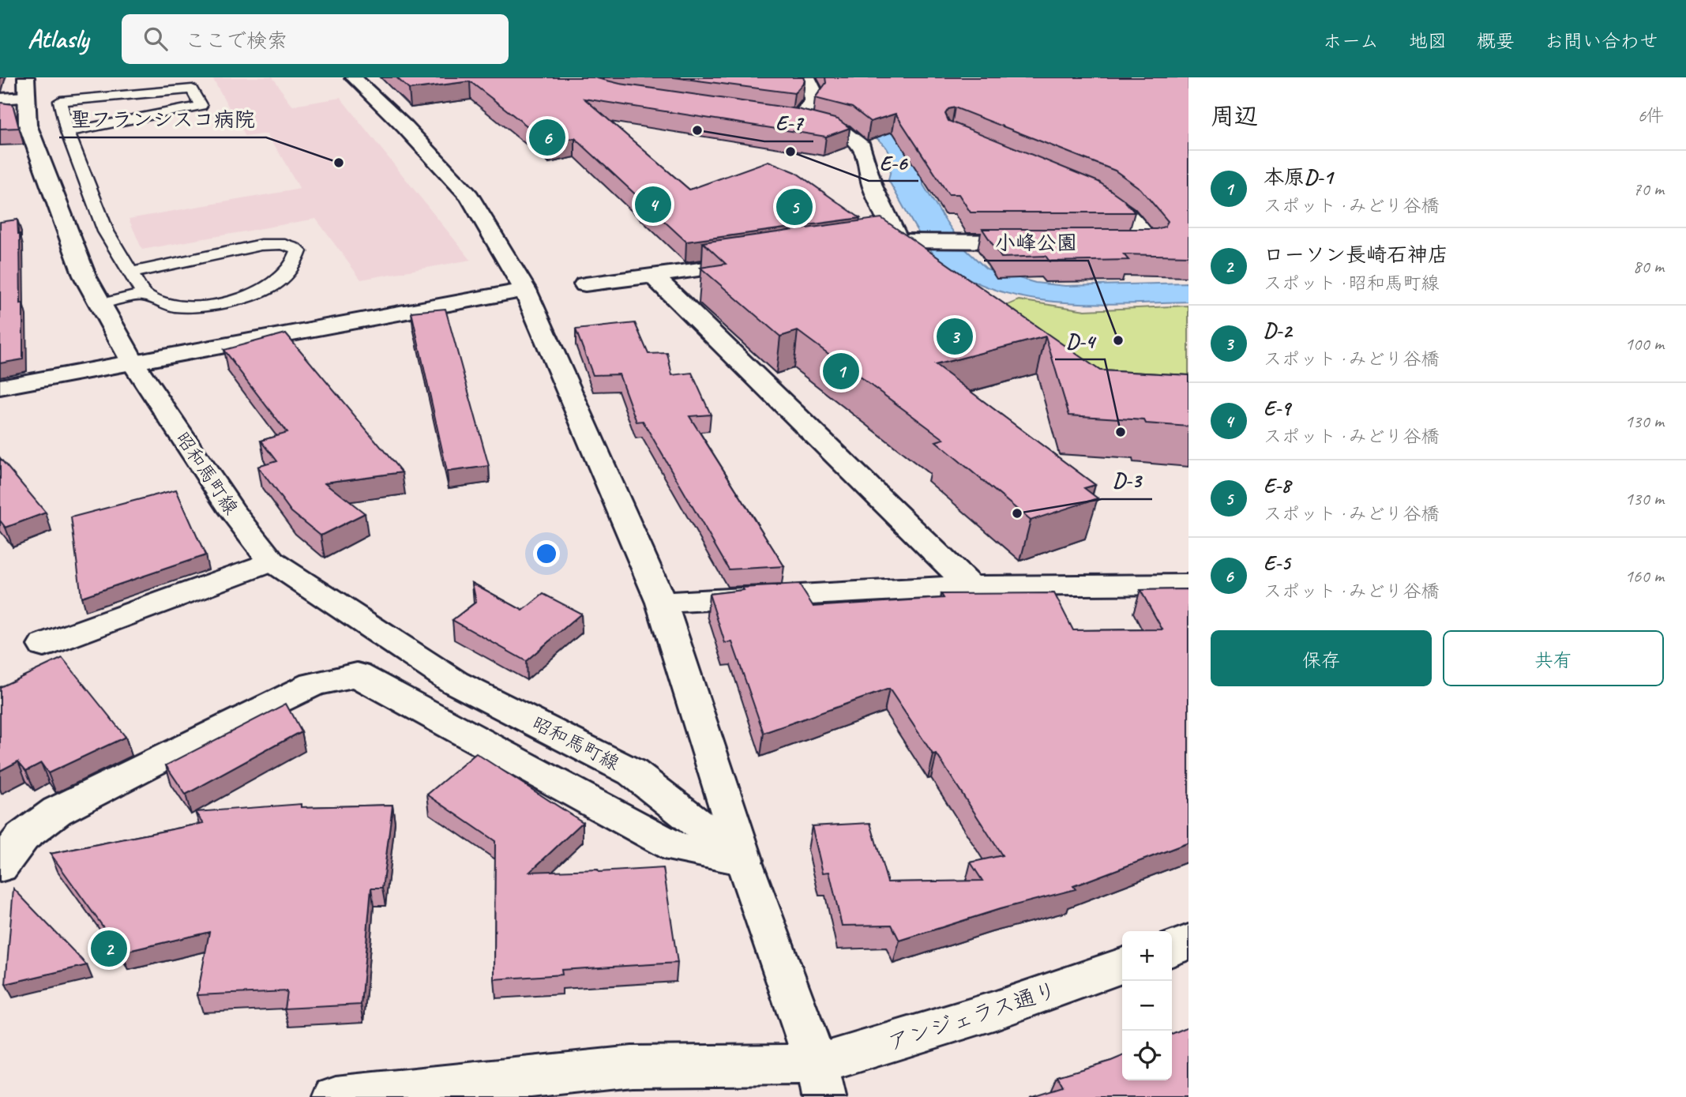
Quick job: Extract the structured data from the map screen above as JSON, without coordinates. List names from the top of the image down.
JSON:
{
  "streets": {
    "street": ["昭和馬町線", "アンジェラス通り"]
  },
  "places": [
    "E-7",
    "E-6",
    "聖フランシスコ病院",
    "小峰公園",
    "D-4",
    "D-3"
  ],
  "page": {
    "header": "Atlasly",
    "search": "ここで検索",
    "nav": [
      "ホーム",
      "地図",
      "概要",
      "お問い合わせ"
    ],
    "heading": ["周辺", "6件"],
    "pins": [
      "6",
      "4",
      "5",
      "3",
      "1",
      "2"
    ],
    "list": [
      {
        "mark": "1",
        "name": "本原D-1",
        "note": "スポット · みどり谷橋",
        "value": "70 m"
      },
      {
        "mark": "2",
        "name": "ローソン長崎石神店",
        "note": "スポット · 昭和馬町線",
        "value": "80 m"
      },
      {
        "mark": "3",
        "name": "D-2",
        "note": "スポット · みどり谷橋",
        "value": "100 m"
      },
      {
        "mark": "4",
        "name": "E-9",
        "note": "スポット · みどり谷橋",
        "value": "130 m"
      },
      {
        "mark": "5",
        "name": "E-8",
        "note": "スポット · みどり谷橋",
        "value": "130 m"
      },
      {
        "mark": "6",
        "name": "E-5",
        "note": "スポット · みどり谷橋",
        "value": "160 m"
      }
    ],
    "buttons": ["保存", "共有"],
    "map_buttons": ["+", "−"]
  }
}
